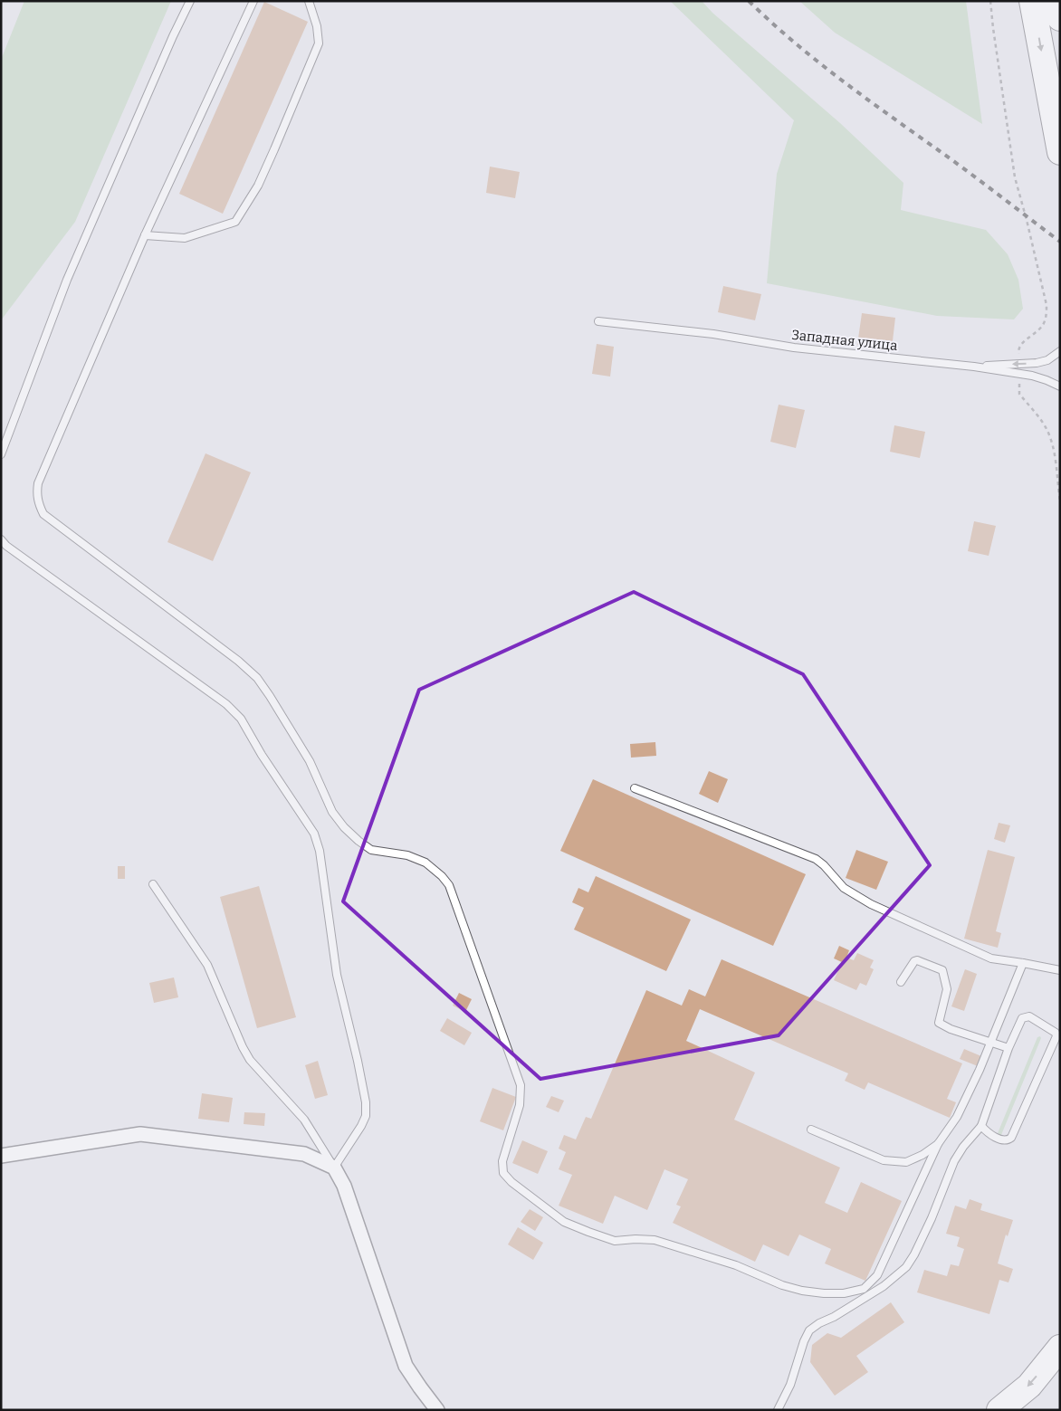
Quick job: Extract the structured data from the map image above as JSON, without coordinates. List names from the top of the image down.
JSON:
{
  "streets": {
    "lane": ["Западная улица"]
  }
}
